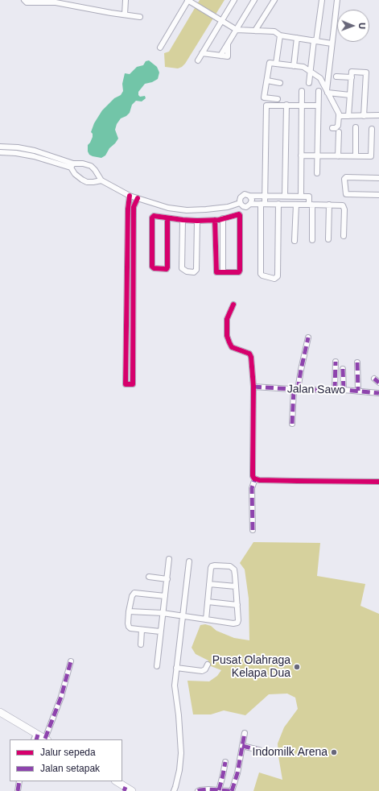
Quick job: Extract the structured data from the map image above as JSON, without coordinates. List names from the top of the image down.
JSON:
{
  "streets": {
    "street": ["Jalan Sawo"]
  },
  "places": ["Pusat Olahraga Kelapa Dua", "Indomilk Arena"],
  "legend": ["Jalur sepeda", "Jalan setapak"],
  "north": "right"
}
